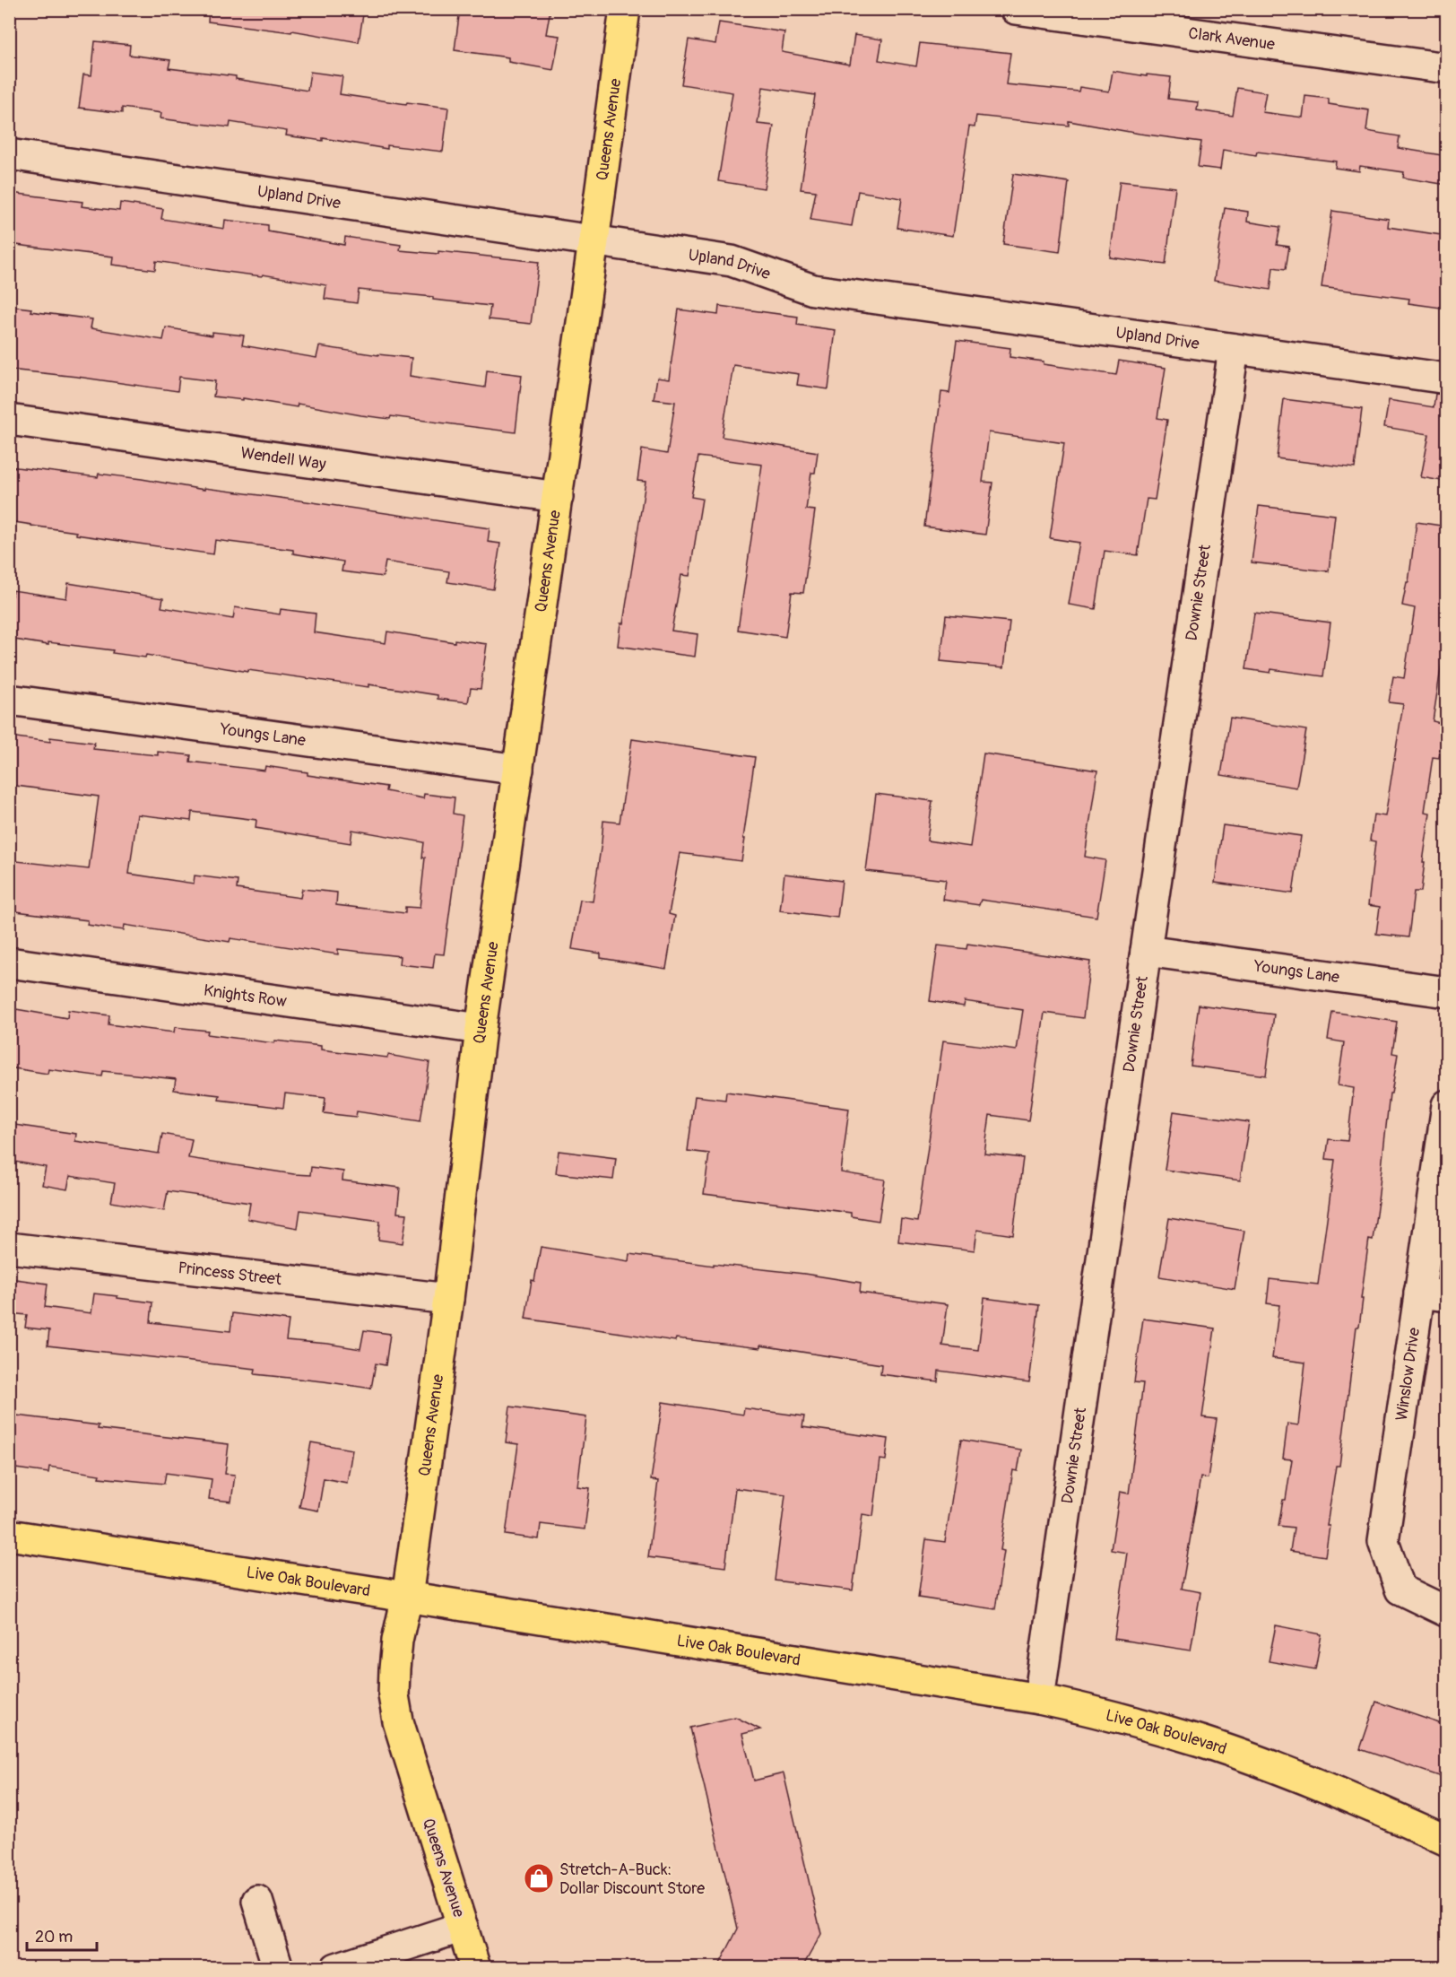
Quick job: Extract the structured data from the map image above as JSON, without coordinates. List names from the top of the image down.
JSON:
{
  "streets": {
    "main road": ["Queens Avenue", "Live Oak Boulevard"],
    "street": [
      "Clark Avenue",
      "Upland Drive",
      "Wendell Way",
      "Downie Street",
      "Youngs Lane",
      "Knights Row",
      "Princess Street",
      "Winslow Drive"
    ]
  },
  "crossings": [
    ["Queens Avenue", "Upland Drive"],
    ["Queens Avenue", "Wendell Way"],
    ["Queens Avenue", "Youngs Lane"],
    ["Queens Avenue", "Knights Row"],
    ["Queens Avenue", "Princess Street"],
    ["Queens Avenue", "Live Oak Boulevard"],
    ["Upland Drive", "Downie Street"],
    ["Downie Street", "Youngs Lane"],
    ["Downie Street", "Live Oak Boulevard"]
  ],
  "places": {
    "shop": ["Stretch-A-Buck: Dollar Discount Store"]
  },
  "scale_bar": "20 m"
}
